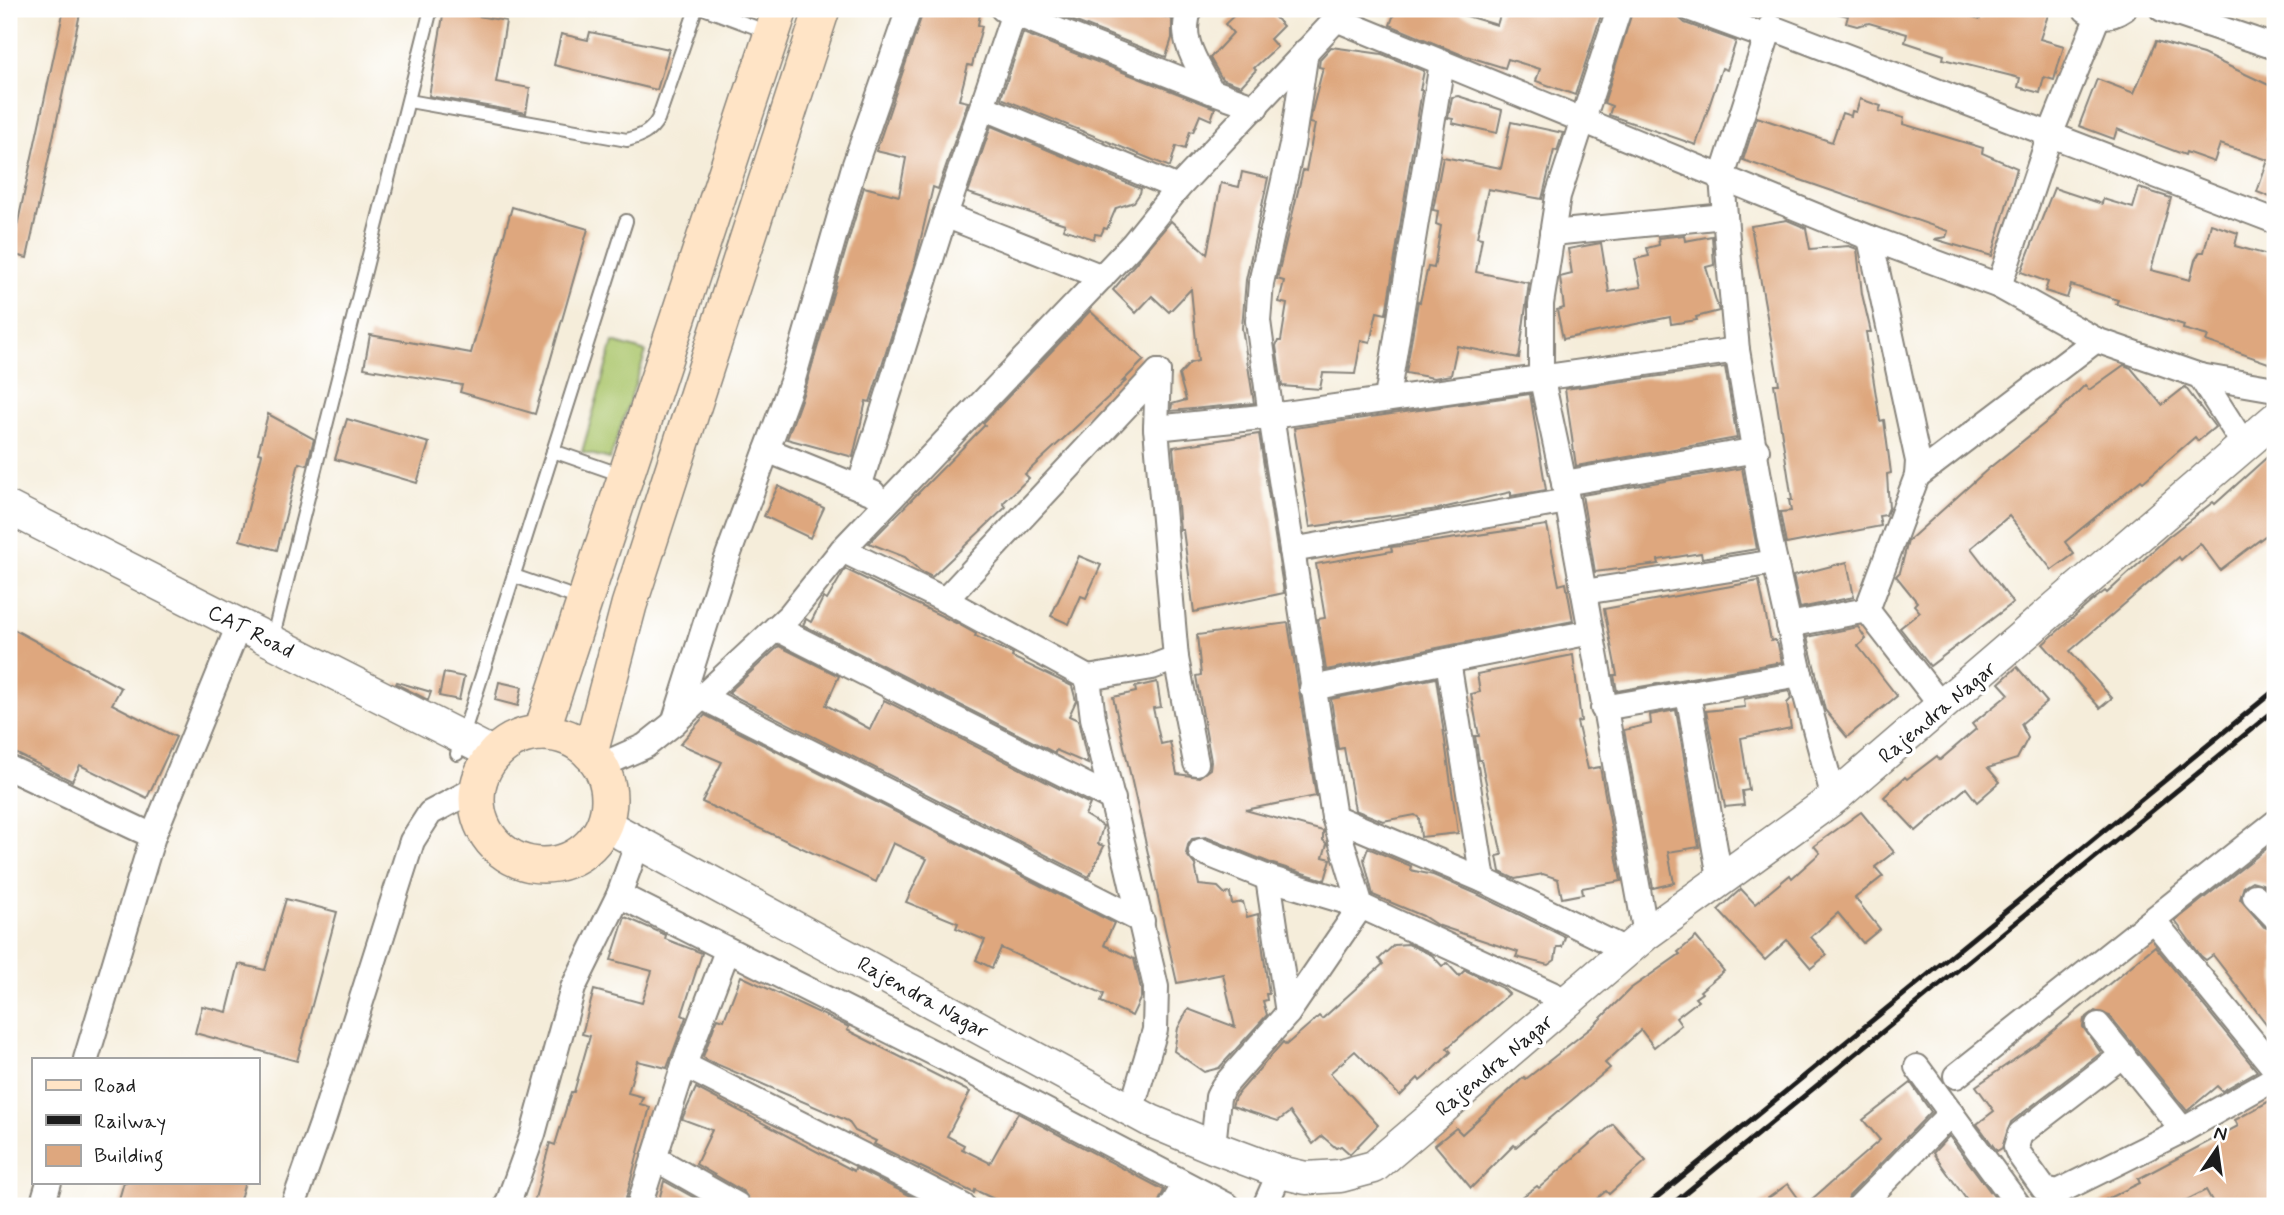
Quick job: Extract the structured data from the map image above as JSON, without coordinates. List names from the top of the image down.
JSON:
{
  "streets": {
    "street": ["CAT Road", "Rajendra Nagar"]
  },
  "crossings": [
    ["CAT Road", "Rajendra Nagar"]
  ],
  "legend": ["Road", "Railway", "Building"],
  "north": "top"
}
